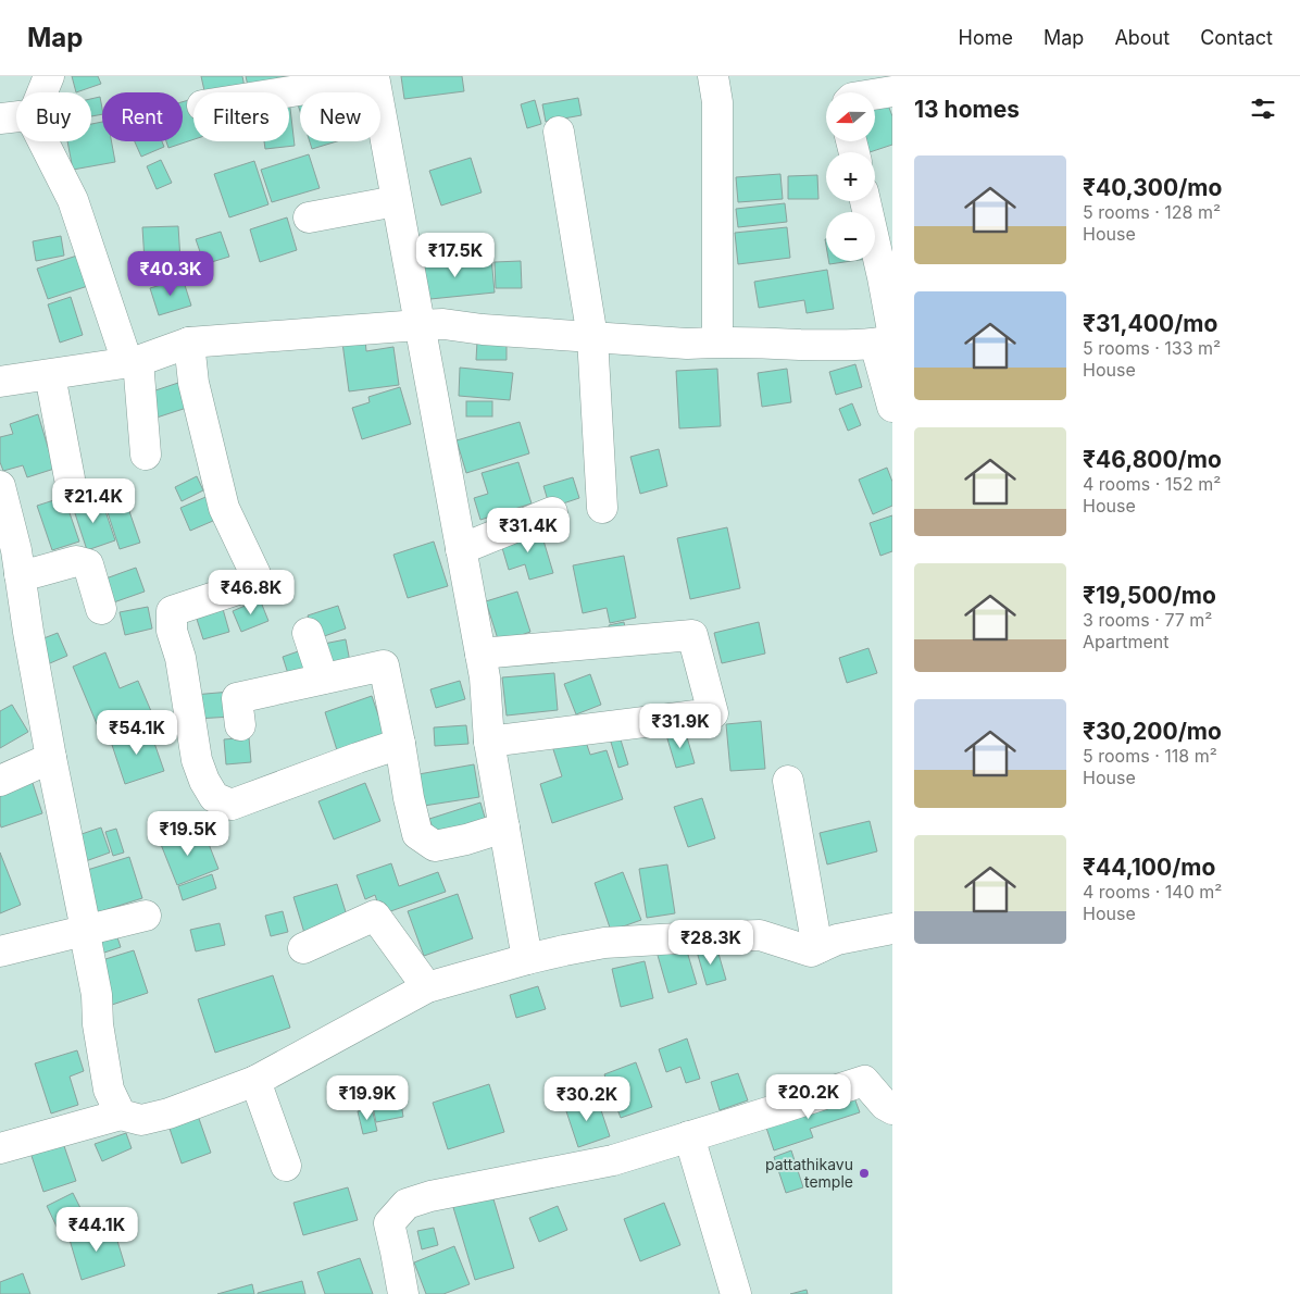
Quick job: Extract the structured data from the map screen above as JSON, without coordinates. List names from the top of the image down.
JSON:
{
  "places": ["pattathikavu temple"],
  "north": "left",
  "page": {
    "header": "Map",
    "nav": [
      "Home",
      "Map",
      "About",
      "Contact"
    ],
    "heading": "13 homes",
    "map_buttons": ["+", "−"],
    "chip": [
      "Buy",
      "Rent",
      "Filters",
      "New"
    ],
    "list": [
      {
        "name": "₹40,300/mo",
        "note": "5 rooms · 128 m² · House"
      },
      {
        "name": "₹31,400/mo",
        "note": "5 rooms · 133 m² · House"
      },
      {
        "name": "₹46,800/mo",
        "note": "4 rooms · 152 m² · House"
      },
      {
        "name": "₹19,500/mo",
        "note": "3 rooms · 77 m² · Apartment"
      },
      {
        "name": "₹30,200/mo",
        "note": "5 rooms · 118 m² · House"
      },
      {
        "name": "₹44,100/mo",
        "note": "4 rooms · 140 m² · House"
      }
    ],
    "price": [
      "₹17.5K",
      "₹40.3K",
      "₹21.4K",
      "₹31.4K",
      "₹46.8K",
      "₹31.9K",
      "₹54.1K",
      "₹19.5K",
      "₹28.3K",
      "₹20.2K",
      "₹19.9K",
      "₹30.2K",
      "₹44.1K"
    ]
  }
}
